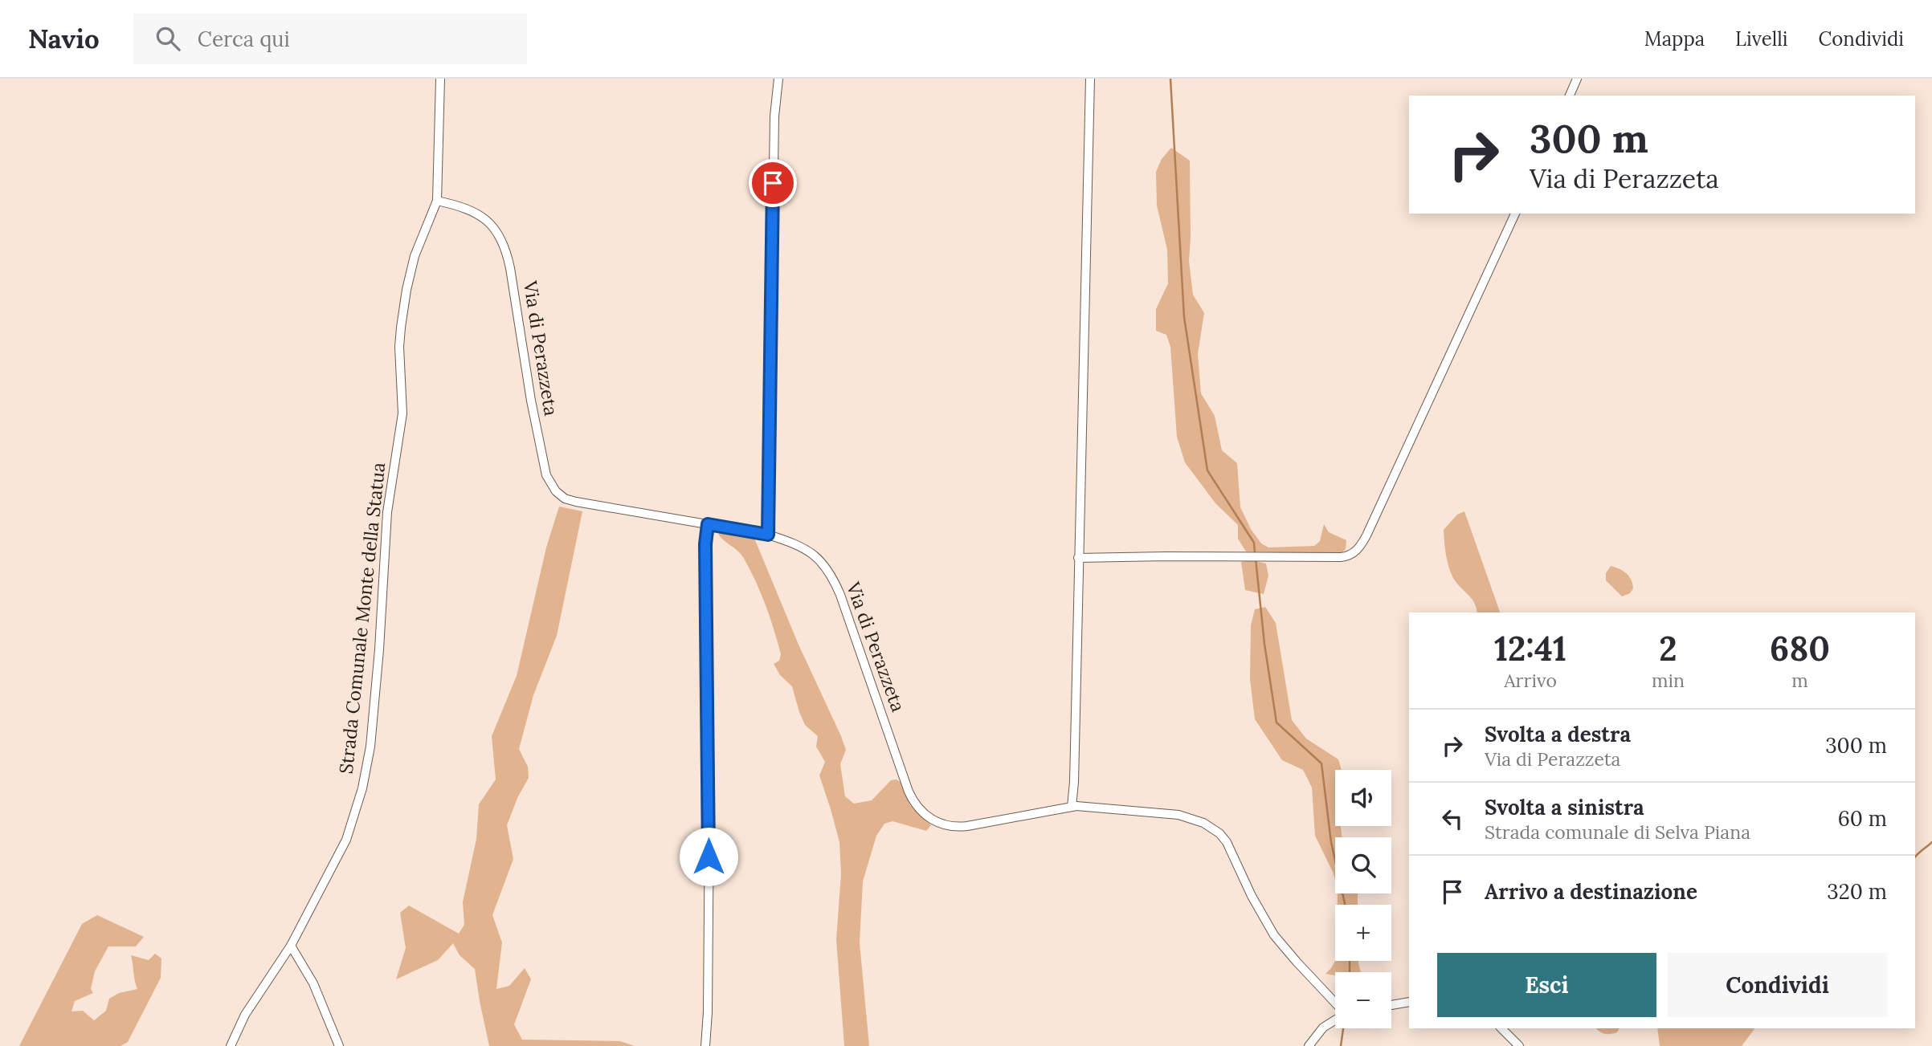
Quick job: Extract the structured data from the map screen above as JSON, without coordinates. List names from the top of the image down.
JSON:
{
  "streets": {
    "street": ["Via di Perazzeta", "Strada Comunale Monte della Statua"]
  },
  "crossings": [
    ["Via di Perazzeta", "Strada Comunale Monte della Statua"]
  ],
  "page": {
    "header": "Navio",
    "search": "Cerca qui",
    "nav": ["Mappa", "Livelli", "Condividi"],
    "turn": ["300 m", "Via di Perazzeta"],
    "eta": [
      "12:41",
      "Arrivo",
      "2",
      "min",
      "680",
      "m"
    ],
    "list": [
      {
        "name": "Svolta a destra",
        "note": "Via di Perazzeta",
        "value": "300 m"
      },
      {
        "name": "Svolta a sinistra",
        "note": "Strada comunale di Selva Piana",
        "value": "60 m"
      },
      {
        "name": "Arrivo a destinazione",
        "value": "320 m"
      }
    ],
    "map_buttons": ["+", "−"],
    "buttons": ["Esci", "Condividi"]
  }
}
